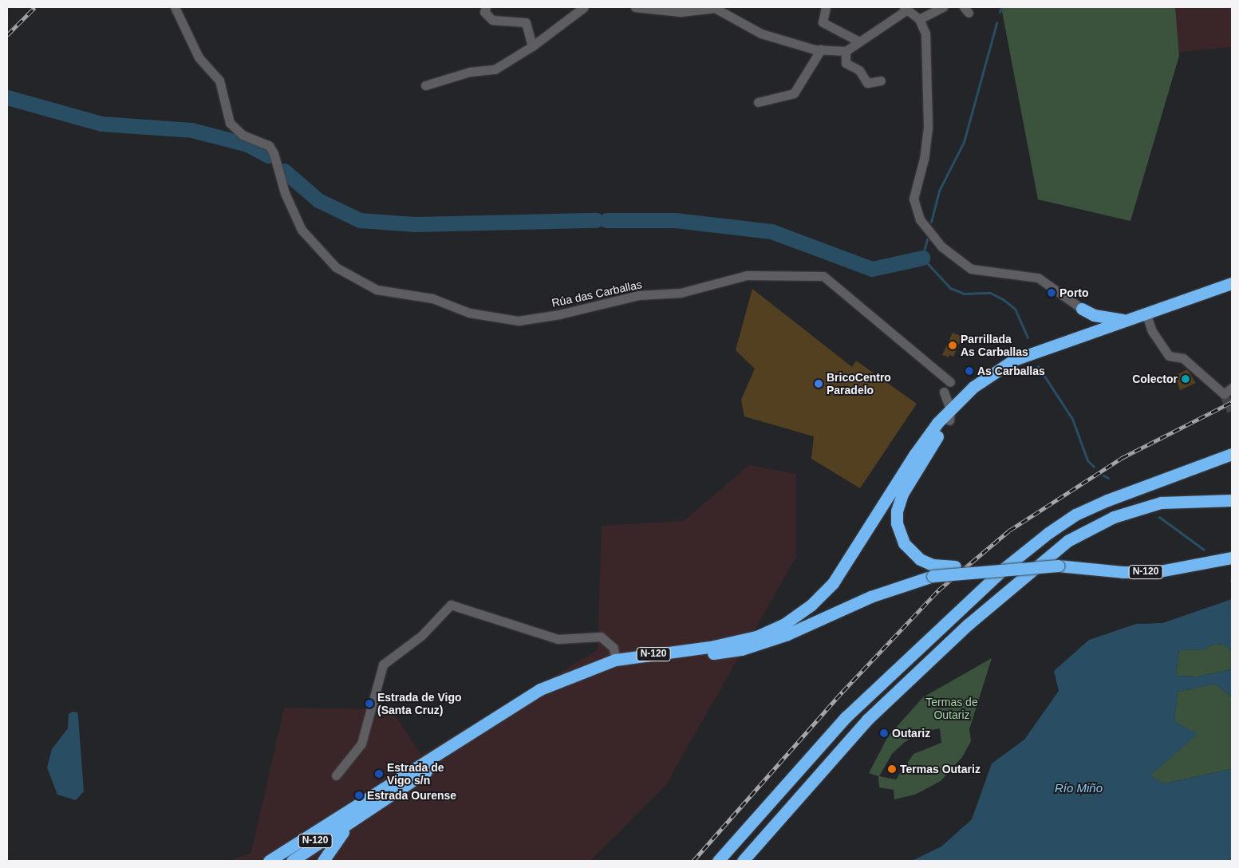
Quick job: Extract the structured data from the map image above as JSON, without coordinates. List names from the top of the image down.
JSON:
{
  "streets": {
    "highway": ["N-120"],
    "street": ["Rúa das Carballas"]
  },
  "water": ["Río Miño"],
  "parks": ["Termas de Outariz"],
  "places": [
    "Porto",
    "Parrillada As Carballas",
    "As Carballas",
    "Colector",
    "BricoCentro Paradelo",
    "Estrada de Vigo (Santa Cruz)",
    "Outariz",
    "Termas Outariz",
    "Estrada de Vigo s/n",
    "Estrada Ourense"
  ]
}
